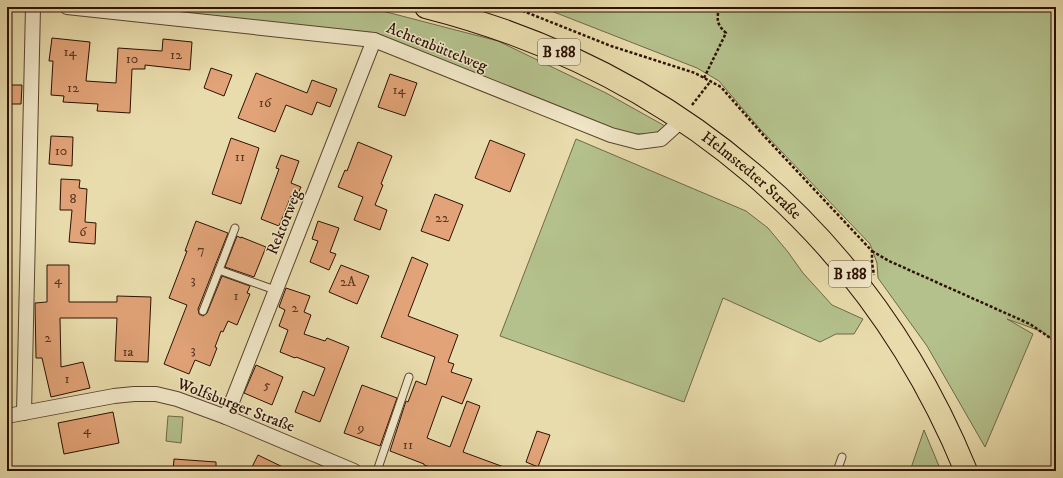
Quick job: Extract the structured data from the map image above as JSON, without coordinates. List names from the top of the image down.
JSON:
{
  "streets": {
    "main road": ["B 188", "Helmstedter Straße"],
    "street": ["Achtenbüttelweg", "Rektorweg", "Wolfsburger Straße"]
  },
  "crossings": [
    ["Achtenbüttelweg", "Helmstedter Straße"],
    ["Achtenbüttelweg", "Rektorweg"],
    ["Rektorweg", "Wolfsburger Straße"]
  ],
  "house_numbers": [
    "14",
    "12",
    "10",
    "12",
    "14",
    "16",
    "10",
    "11",
    "8",
    "22",
    "6",
    "7",
    "4",
    "3",
    "2A",
    "1",
    "2",
    "2",
    "3",
    "1a",
    "1",
    "5",
    "9",
    "4",
    "11"
  ]
}
